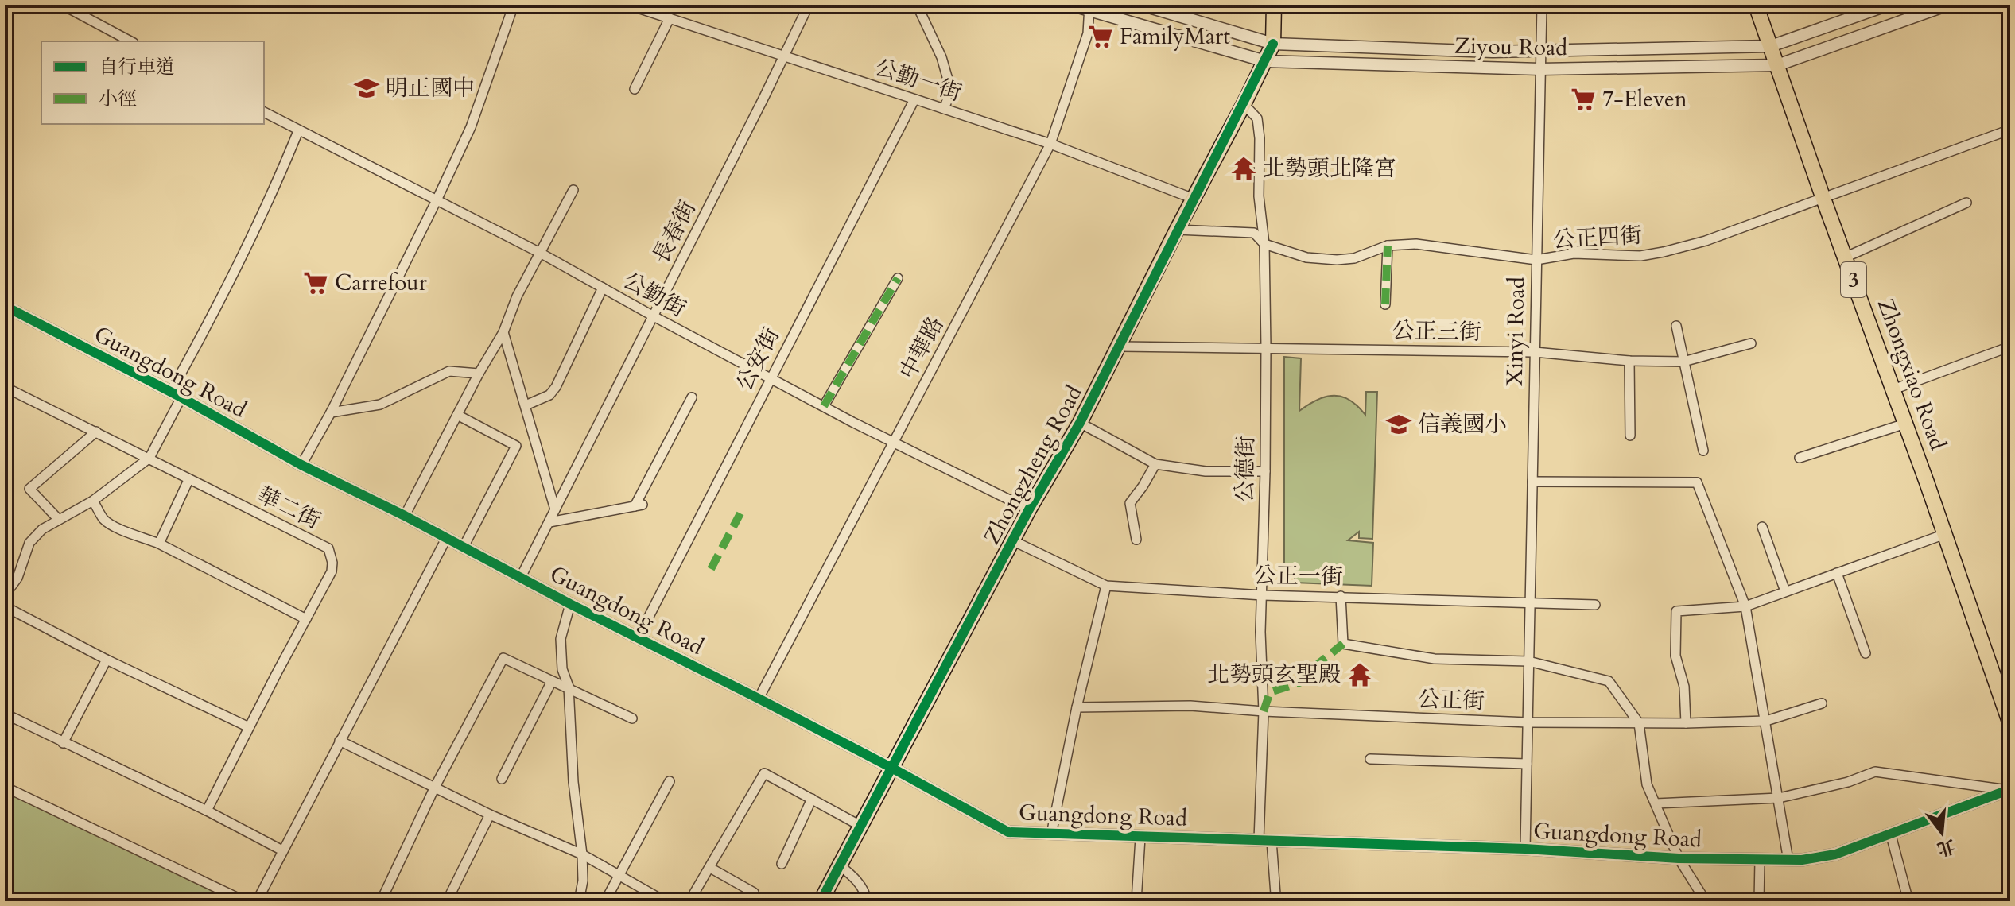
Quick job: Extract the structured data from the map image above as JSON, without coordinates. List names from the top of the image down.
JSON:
{
  "streets": {
    "main road": ["3", "Zhongxiao Road", "Zhongzheng Road"],
    "street": [
      "Ziyou Road",
      "公勤一街",
      "長春街",
      "公正四街",
      "公勤街",
      "公正三街",
      "Xinyi Road",
      "中華路",
      "公安街",
      "Guangdong Road",
      "公德街",
      "華二街",
      "公正一街",
      "公正街"
    ]
  },
  "crossings": [
    ["Ziyou Road", "Xinyi Road"],
    ["Ziyou Road", "中華路"],
    ["Ziyou Road", "Zhongxiao Road"],
    ["Ziyou Road", "Zhongzheng Road"],
    ["公勤一街", "長春街"],
    ["公勤一街", "中華路"],
    ["公勤一街", "公安街"],
    ["公勤一街", "Zhongzheng Road"],
    ["長春街", "公勤街"],
    ["長春街", "Guangdong Road"],
    ["公正四街", "Xinyi Road"],
    ["公正四街", "Zhongxiao Road"],
    ["公正四街", "Zhongzheng Road"],
    ["公正四街", "公德街"],
    ["公勤街", "中華路"],
    ["公勤街", "公安街"],
    ["公勤街", "Zhongzheng Road"],
    ["公正三街", "Xinyi Road"],
    ["公正三街", "Zhongzheng Road"],
    ["公正三街", "公德街"],
    ["Xinyi Road", "Guangdong Road"],
    ["Xinyi Road", "公正一街"],
    ["Xinyi Road", "公正街"],
    ["中華路", "Guangdong Road"],
    ["公安街", "Guangdong Road"],
    ["Guangdong Road", "Zhongzheng Road"],
    ["Guangdong Road", "公德街"],
    ["Zhongzheng Road", "公德街"],
    ["Zhongzheng Road", "公正一街"],
    ["公德街", "公正一街"],
    ["公德街", "公正街"]
  ],
  "places": {
    "supermarket": ["FamilyMart", "7-Eleven", "Carrefour"],
    "school or university": ["明正國中", "信義國小"],
    "temple": ["北勢頭北隆宮", "北勢頭玄聖殿"]
  },
  "legend": ["自行車道", "小徑"],
  "north": "bottom"
}
